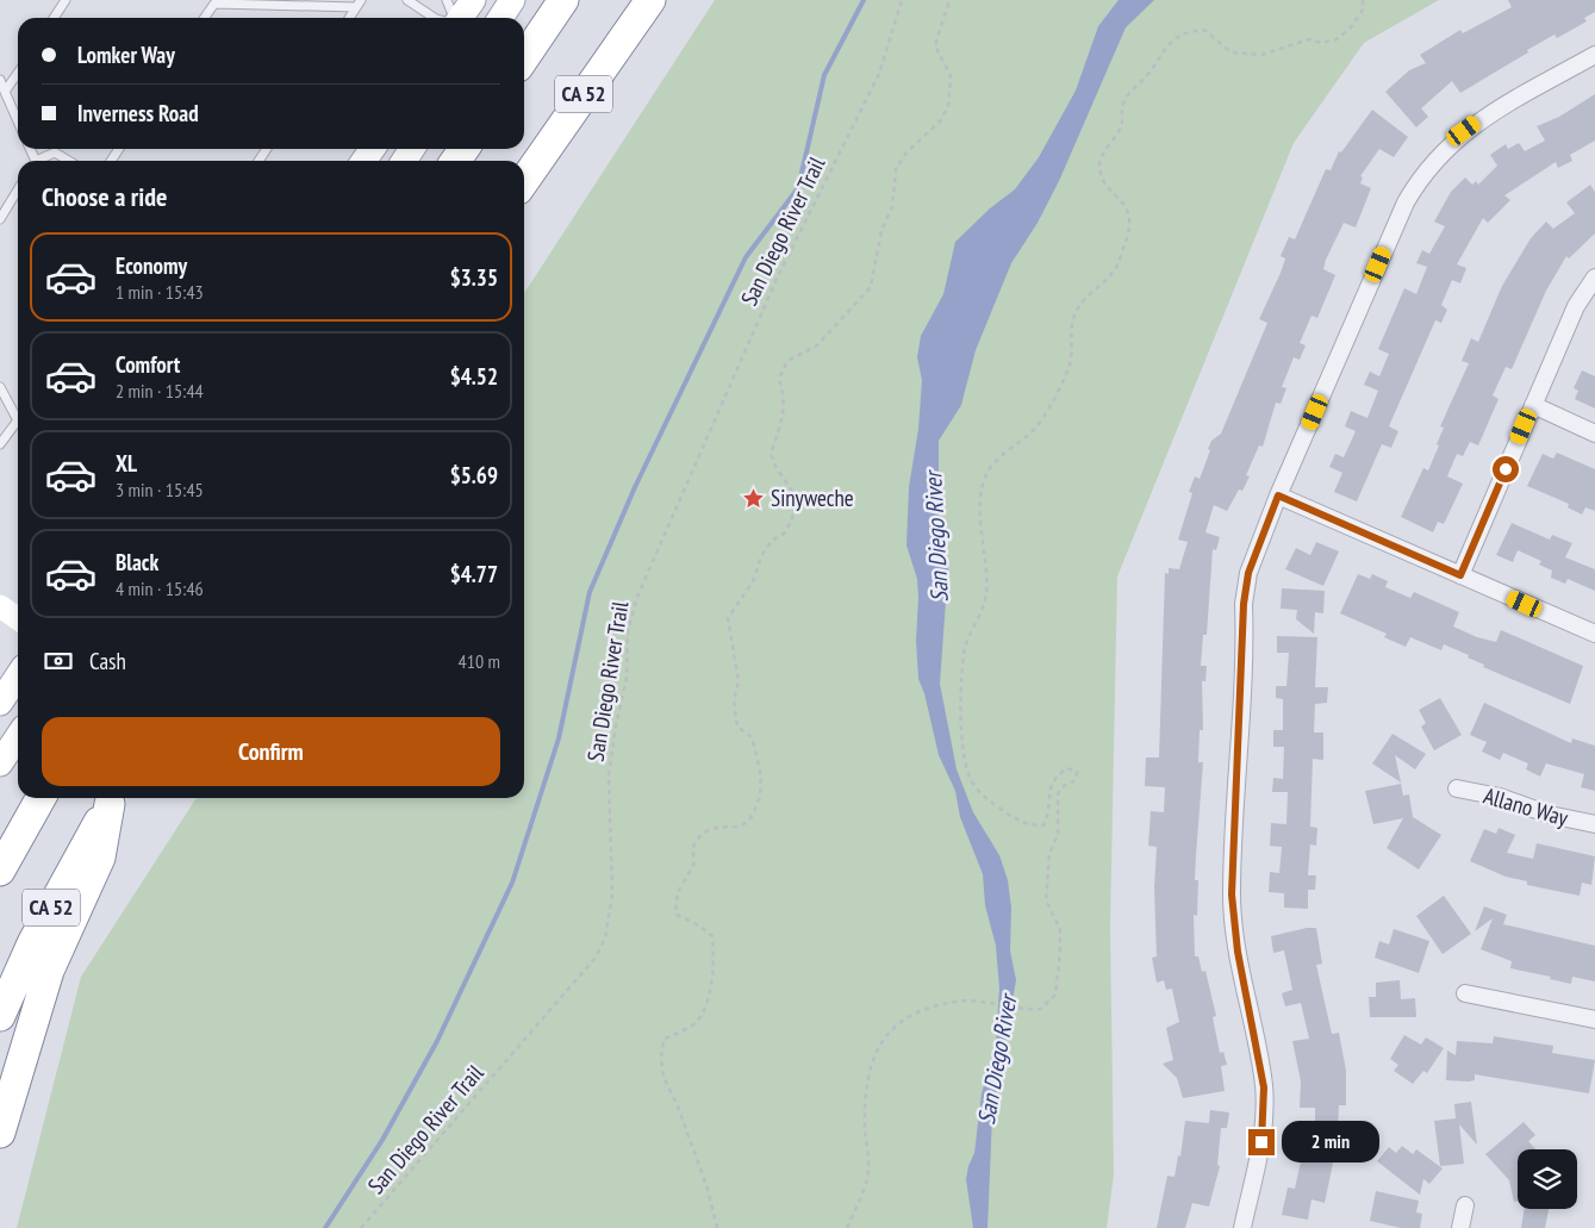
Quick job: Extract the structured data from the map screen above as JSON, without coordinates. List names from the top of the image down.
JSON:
{
  "streets": {
    "highway": ["CA 52"],
    "street": ["Allano Way"],
    "path": ["San Diego River Trail"]
  },
  "water": ["San Diego River"],
  "places": {
    "place": ["Sinyweche"]
  },
  "page": {
    "banner": ["Lomker Way", "Inverness Road"],
    "heading": "Choose a ride",
    "list": [
      {
        "name": "Economy",
        "note": "1 min · 15:43",
        "value": "$3.35"
      },
      {
        "name": "Comfort",
        "note": "2 min · 15:44",
        "value": "$4.52"
      },
      {
        "name": "XL",
        "note": "3 min · 15:45",
        "value": "$5.69"
      },
      {
        "name": "Black",
        "note": "4 min · 15:46",
        "value": "$4.77"
      }
    ],
    "pay": ["Cash", "410 m"],
    "buttons": "Confirm",
    "bubble": "2 min"
  }
}
